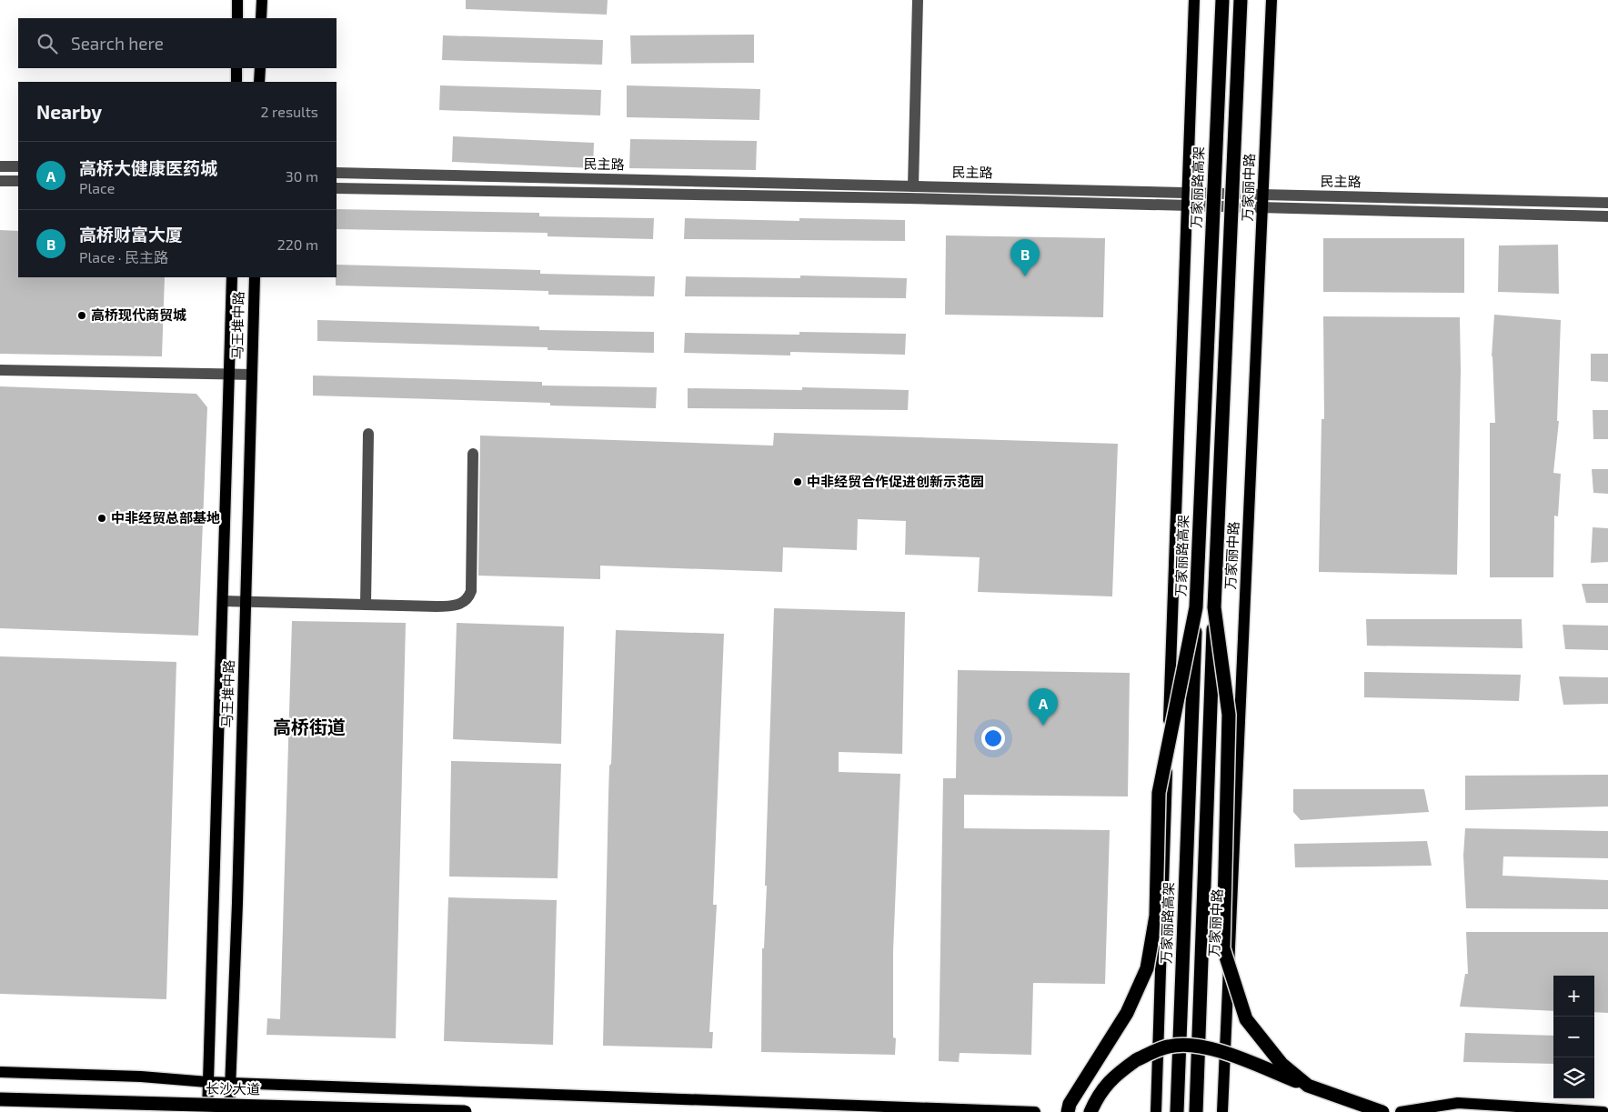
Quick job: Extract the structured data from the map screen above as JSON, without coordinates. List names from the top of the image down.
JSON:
{
  "streets": {
    "highway": ["万家丽路高架", "长沙大道"],
    "main road": ["万家丽中路", "马王堆中路"],
    "street": ["民主路"]
  },
  "crossings": [
    ["民主路", "万家丽中路"]
  ],
  "districts": ["高桥街道"],
  "places": ["高桥现代商贸城", "中非经贸合作促进创新示范园", "中非经贸总部基地"],
  "page": {
    "search": "Search here",
    "heading": ["Nearby", "2 results"],
    "list": [
      {
        "mark": "A",
        "name": "高桥大健康医药城",
        "note": "Place",
        "value": "30 m"
      },
      {
        "mark": "B",
        "name": "高桥财富大厦",
        "note": "Place · 民主路",
        "value": "220 m"
      }
    ],
    "pins": ["B", "A"],
    "map_buttons": ["+", "−"]
  }
}
